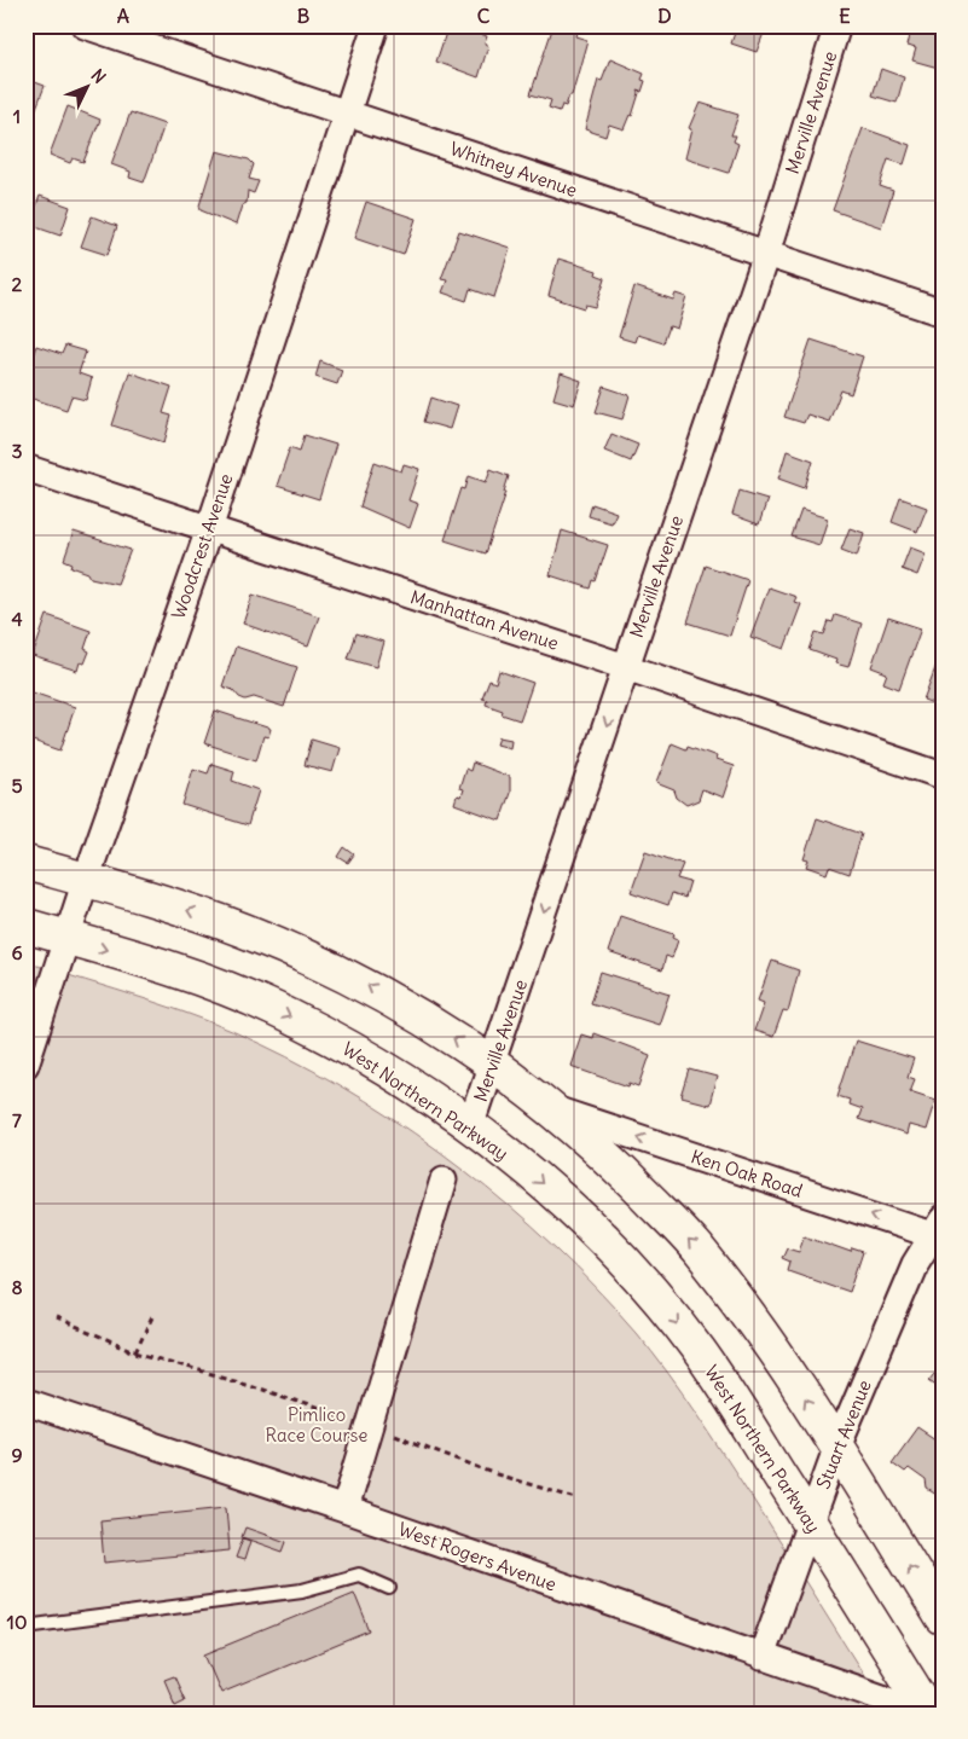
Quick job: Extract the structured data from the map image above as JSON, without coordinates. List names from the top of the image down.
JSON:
{
  "streets": {
    "main road": ["West Northern Parkway"],
    "street": [
      "Merville Avenue",
      "Whitney Avenue",
      "Woodcrest Avenue",
      "Manhattan Avenue",
      "Ken Oak Road",
      "Stuart Avenue",
      "West Rogers Avenue"
    ]
  },
  "crossings": [
    ["Merville Avenue", "Whitney Avenue"],
    ["Merville Avenue", "Manhattan Avenue"],
    ["Merville Avenue", "West Northern Parkway"],
    ["Whitney Avenue", "Woodcrest Avenue"],
    ["Woodcrest Avenue", "Manhattan Avenue"],
    ["Woodcrest Avenue", "West Northern Parkway"],
    ["West Northern Parkway", "Stuart Avenue"],
    ["West Northern Parkway", "West Rogers Avenue"],
    ["Ken Oak Road", "Stuart Avenue"],
    ["Stuart Avenue", "West Rogers Avenue"]
  ],
  "one_way": ["Merville Avenue", "Ken Oak Road"],
  "parks": ["Pimlico Race Course"],
  "north": "top right",
  "grid": {
    "columns": [
      "A",
      "B",
      "C",
      "D",
      "E"
    ],
    "rows": [
      "1",
      "2",
      "3",
      "4",
      "5",
      "6",
      "7",
      "8",
      "9",
      "10"
    ]
  }
}
